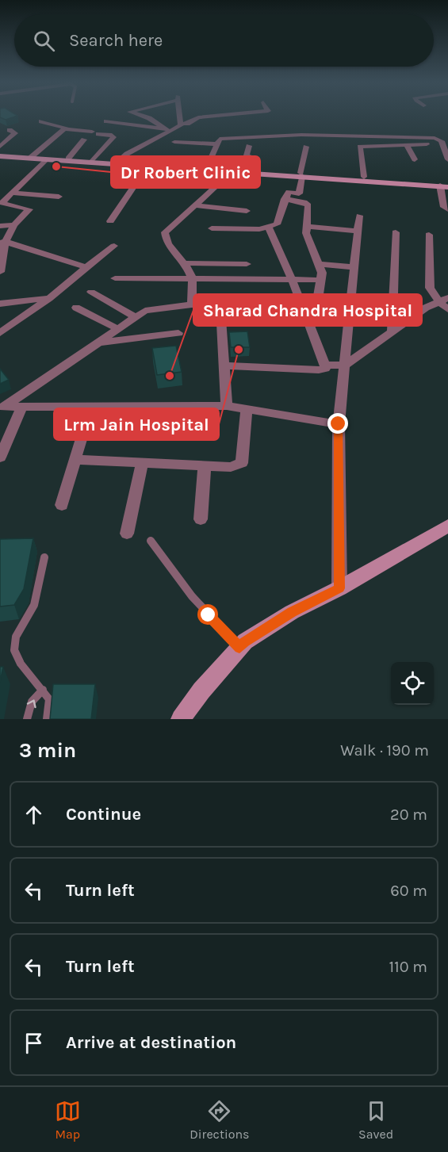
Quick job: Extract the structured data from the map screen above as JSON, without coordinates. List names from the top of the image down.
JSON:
{
  "places": ["Dr Robert Clinic", "Lrm Jain Hospital", "Sharad Chandra Hospital"],
  "page": {
    "search": "Search here",
    "heading": ["3 min", "Walk · 190 m"],
    "list": [
      ["Continue", "20 m"],
      ["Turn left", "60 m"],
      ["Turn left", "110 m"],
      "Arrive at destination"
    ],
    "nav": ["Map", "Directions", "Saved"]
  }
}
